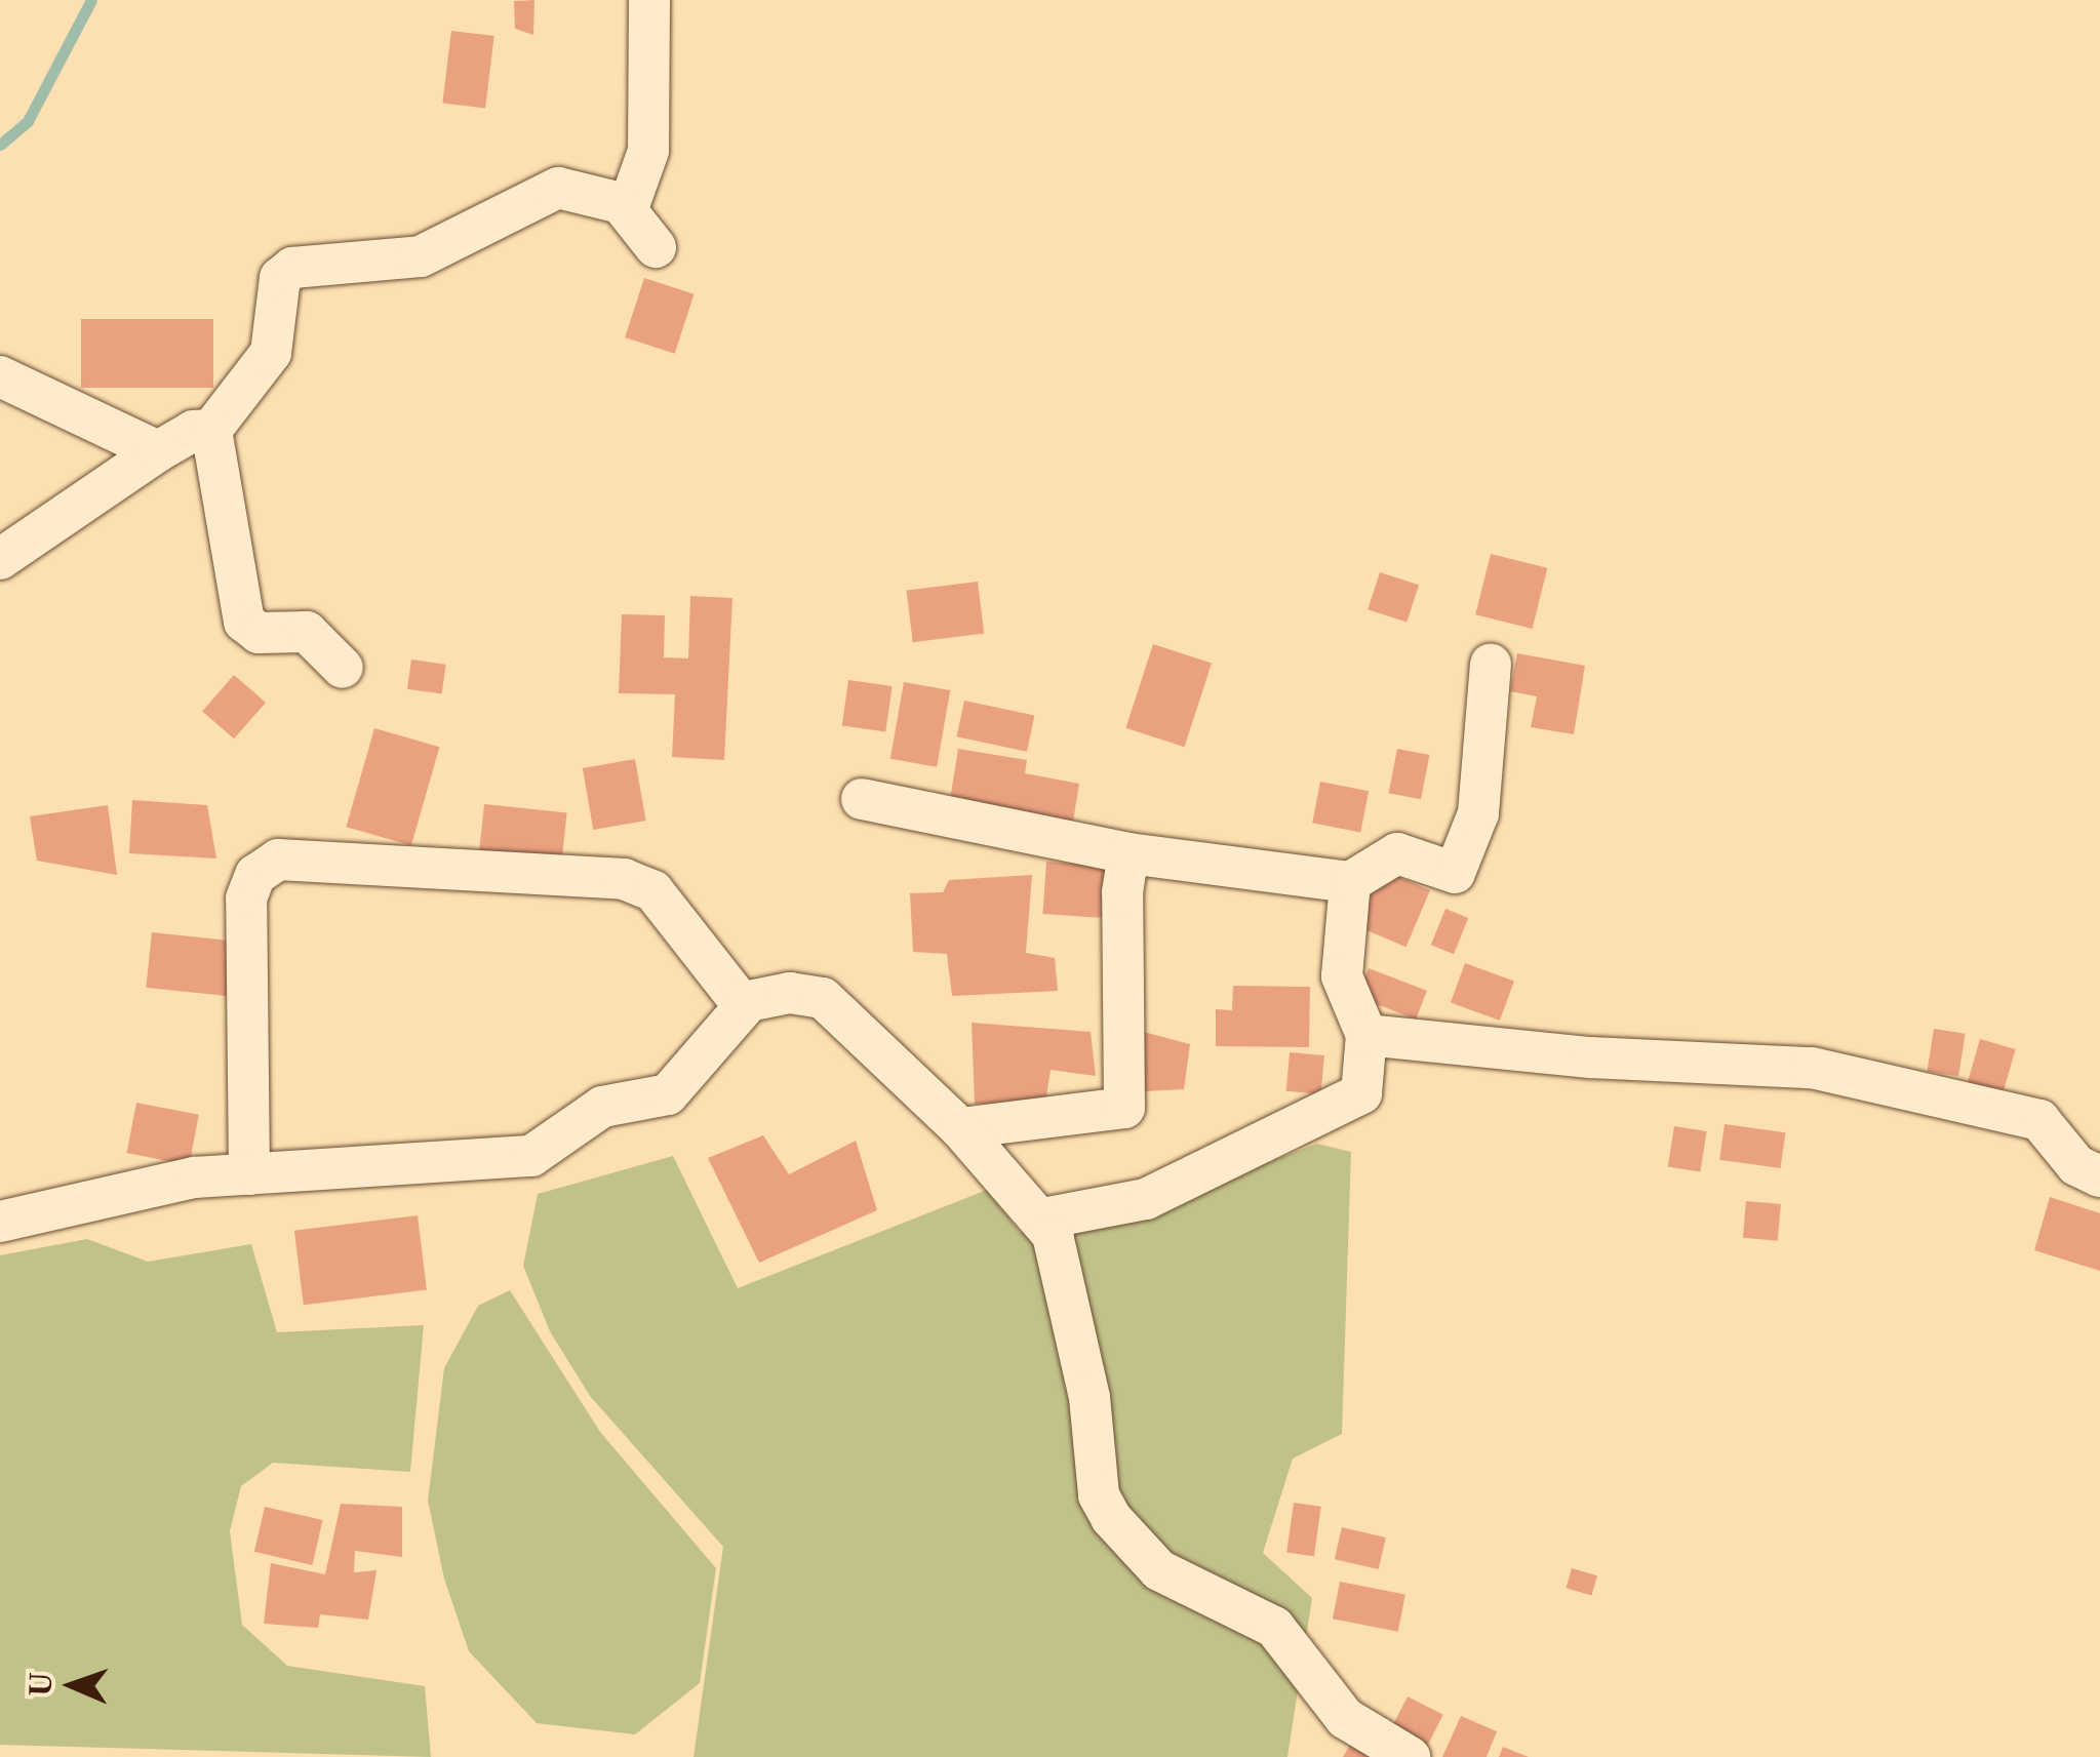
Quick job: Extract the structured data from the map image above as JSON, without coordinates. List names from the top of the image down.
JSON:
{
  "north": "left"
}
